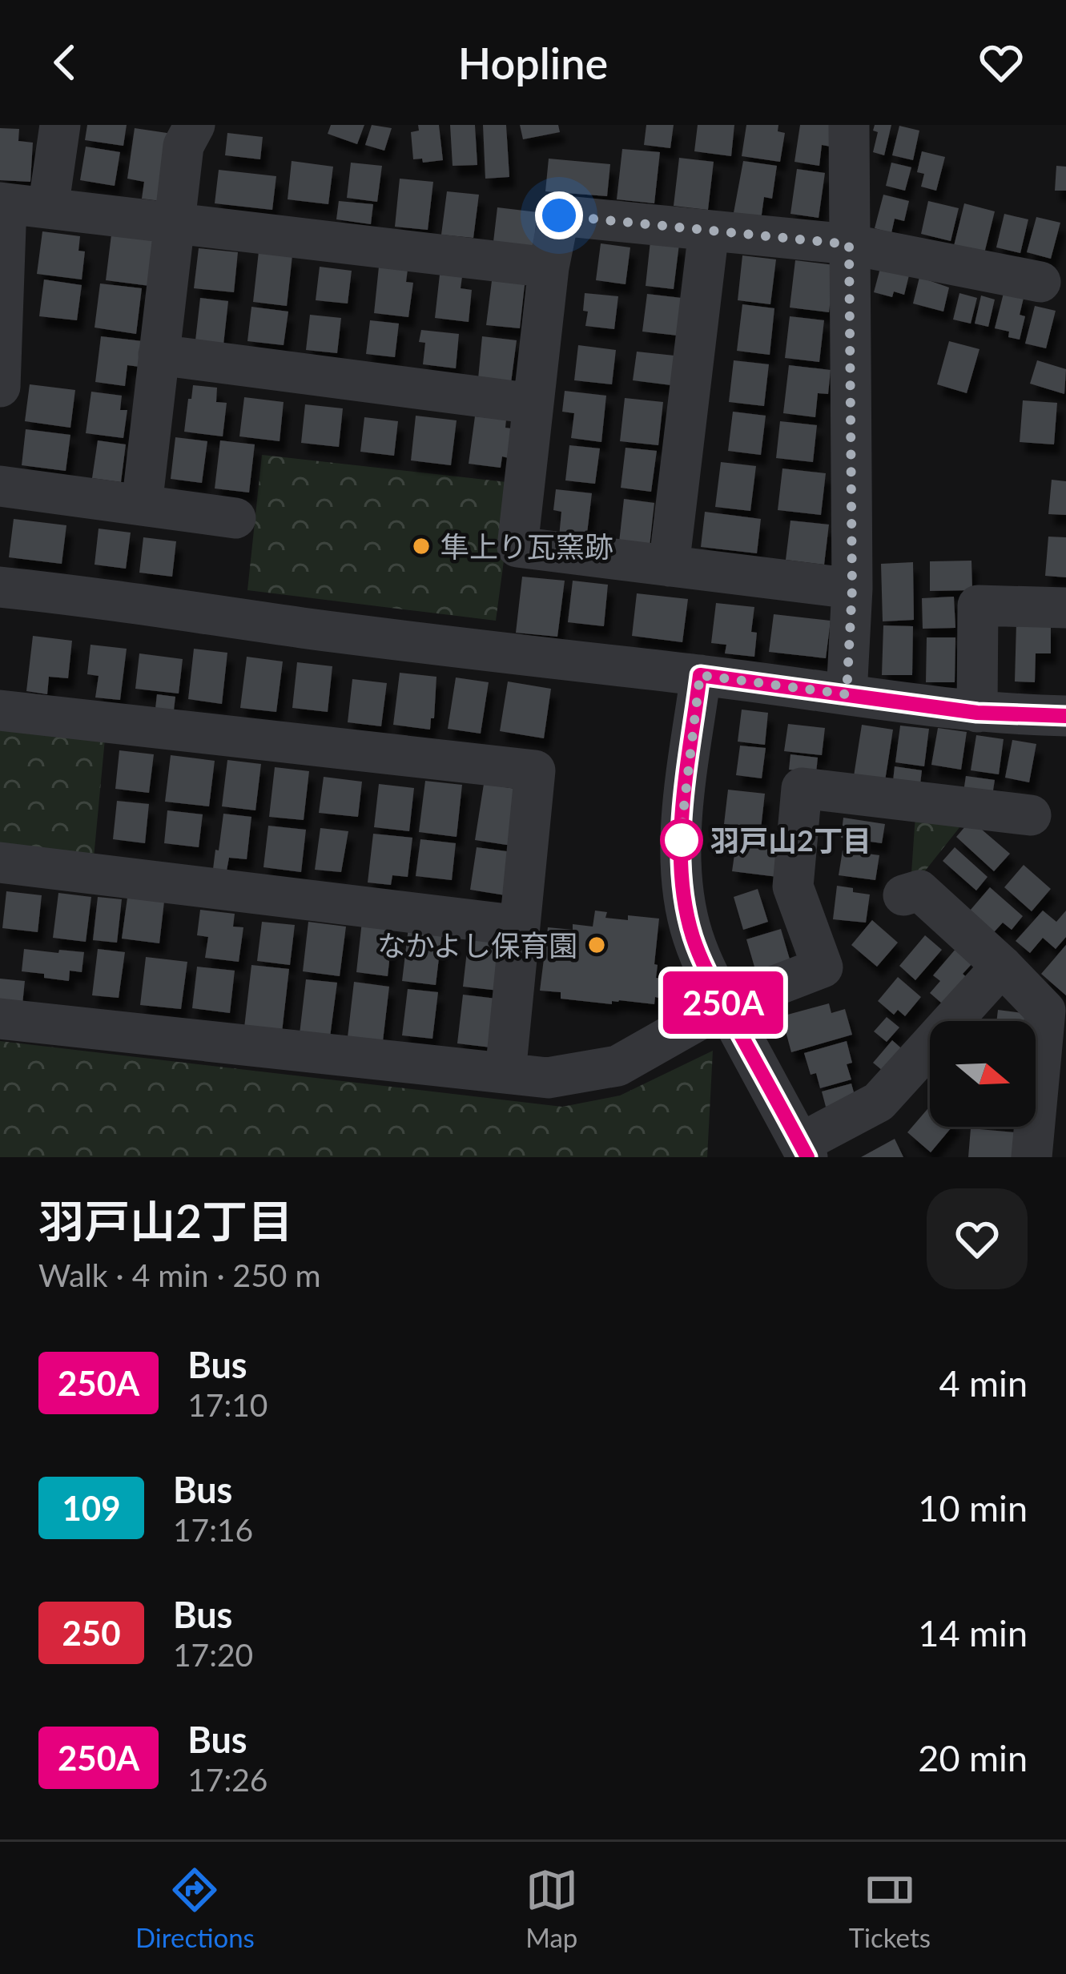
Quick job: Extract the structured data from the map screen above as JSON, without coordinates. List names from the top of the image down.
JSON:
{
  "places": ["隼上り瓦窯跡", "羽戸山2丁目", "なかよし保育園"],
  "lines": ["bus line 250A"],
  "north": "right",
  "page": {
    "header": "Hopline",
    "on_map": "250A",
    "heading": ["羽戸山2丁目", "Walk · 4 min · 250 m"],
    "list": [
      {
        "mark": "250A",
        "name": "Bus",
        "note": "17:10",
        "value": "4 min"
      },
      {
        "mark": "109",
        "name": "Bus",
        "note": "17:16",
        "value": "10 min"
      },
      {
        "mark": "250",
        "name": "Bus",
        "note": "17:20",
        "value": "14 min"
      },
      {
        "mark": "250A",
        "name": "Bus",
        "note": "17:26",
        "value": "20 min"
      }
    ],
    "tabs": ["Directions", "Map", "Tickets"]
  }
}
